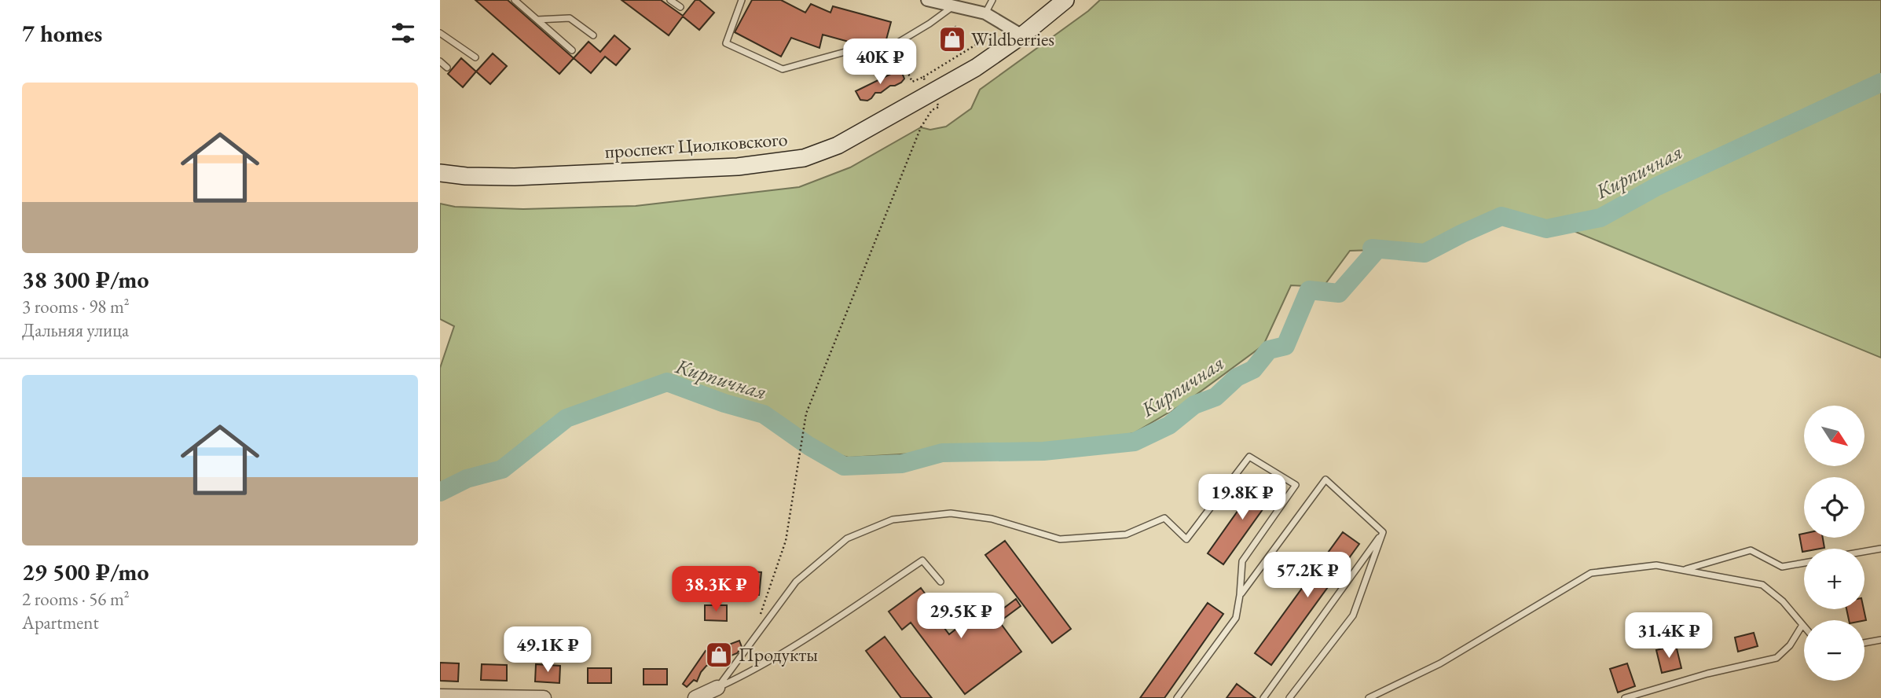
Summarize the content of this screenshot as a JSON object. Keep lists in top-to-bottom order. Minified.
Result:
{"streets":{"main road":["проспект Циолковского"]},"water":["Кирпичная"],"places":{"shop":["Wildberries","Продукты"]},"north":"bottom right","page":{"heading":"7 homes","price":["40K ₽","19.8K ₽","57.2K ₽","38.3K ₽","29.5K ₽","31.4K ₽","49.1K ₽"],"list":[{"name":"38 300 ₽/mo","note":"3 rooms · 98 m² · Дальняя улица"},{"name":"29 500 ₽/mo","note":"2 rooms · 56 m² · Apartment"}],"map_buttons":["+","−"]}}
